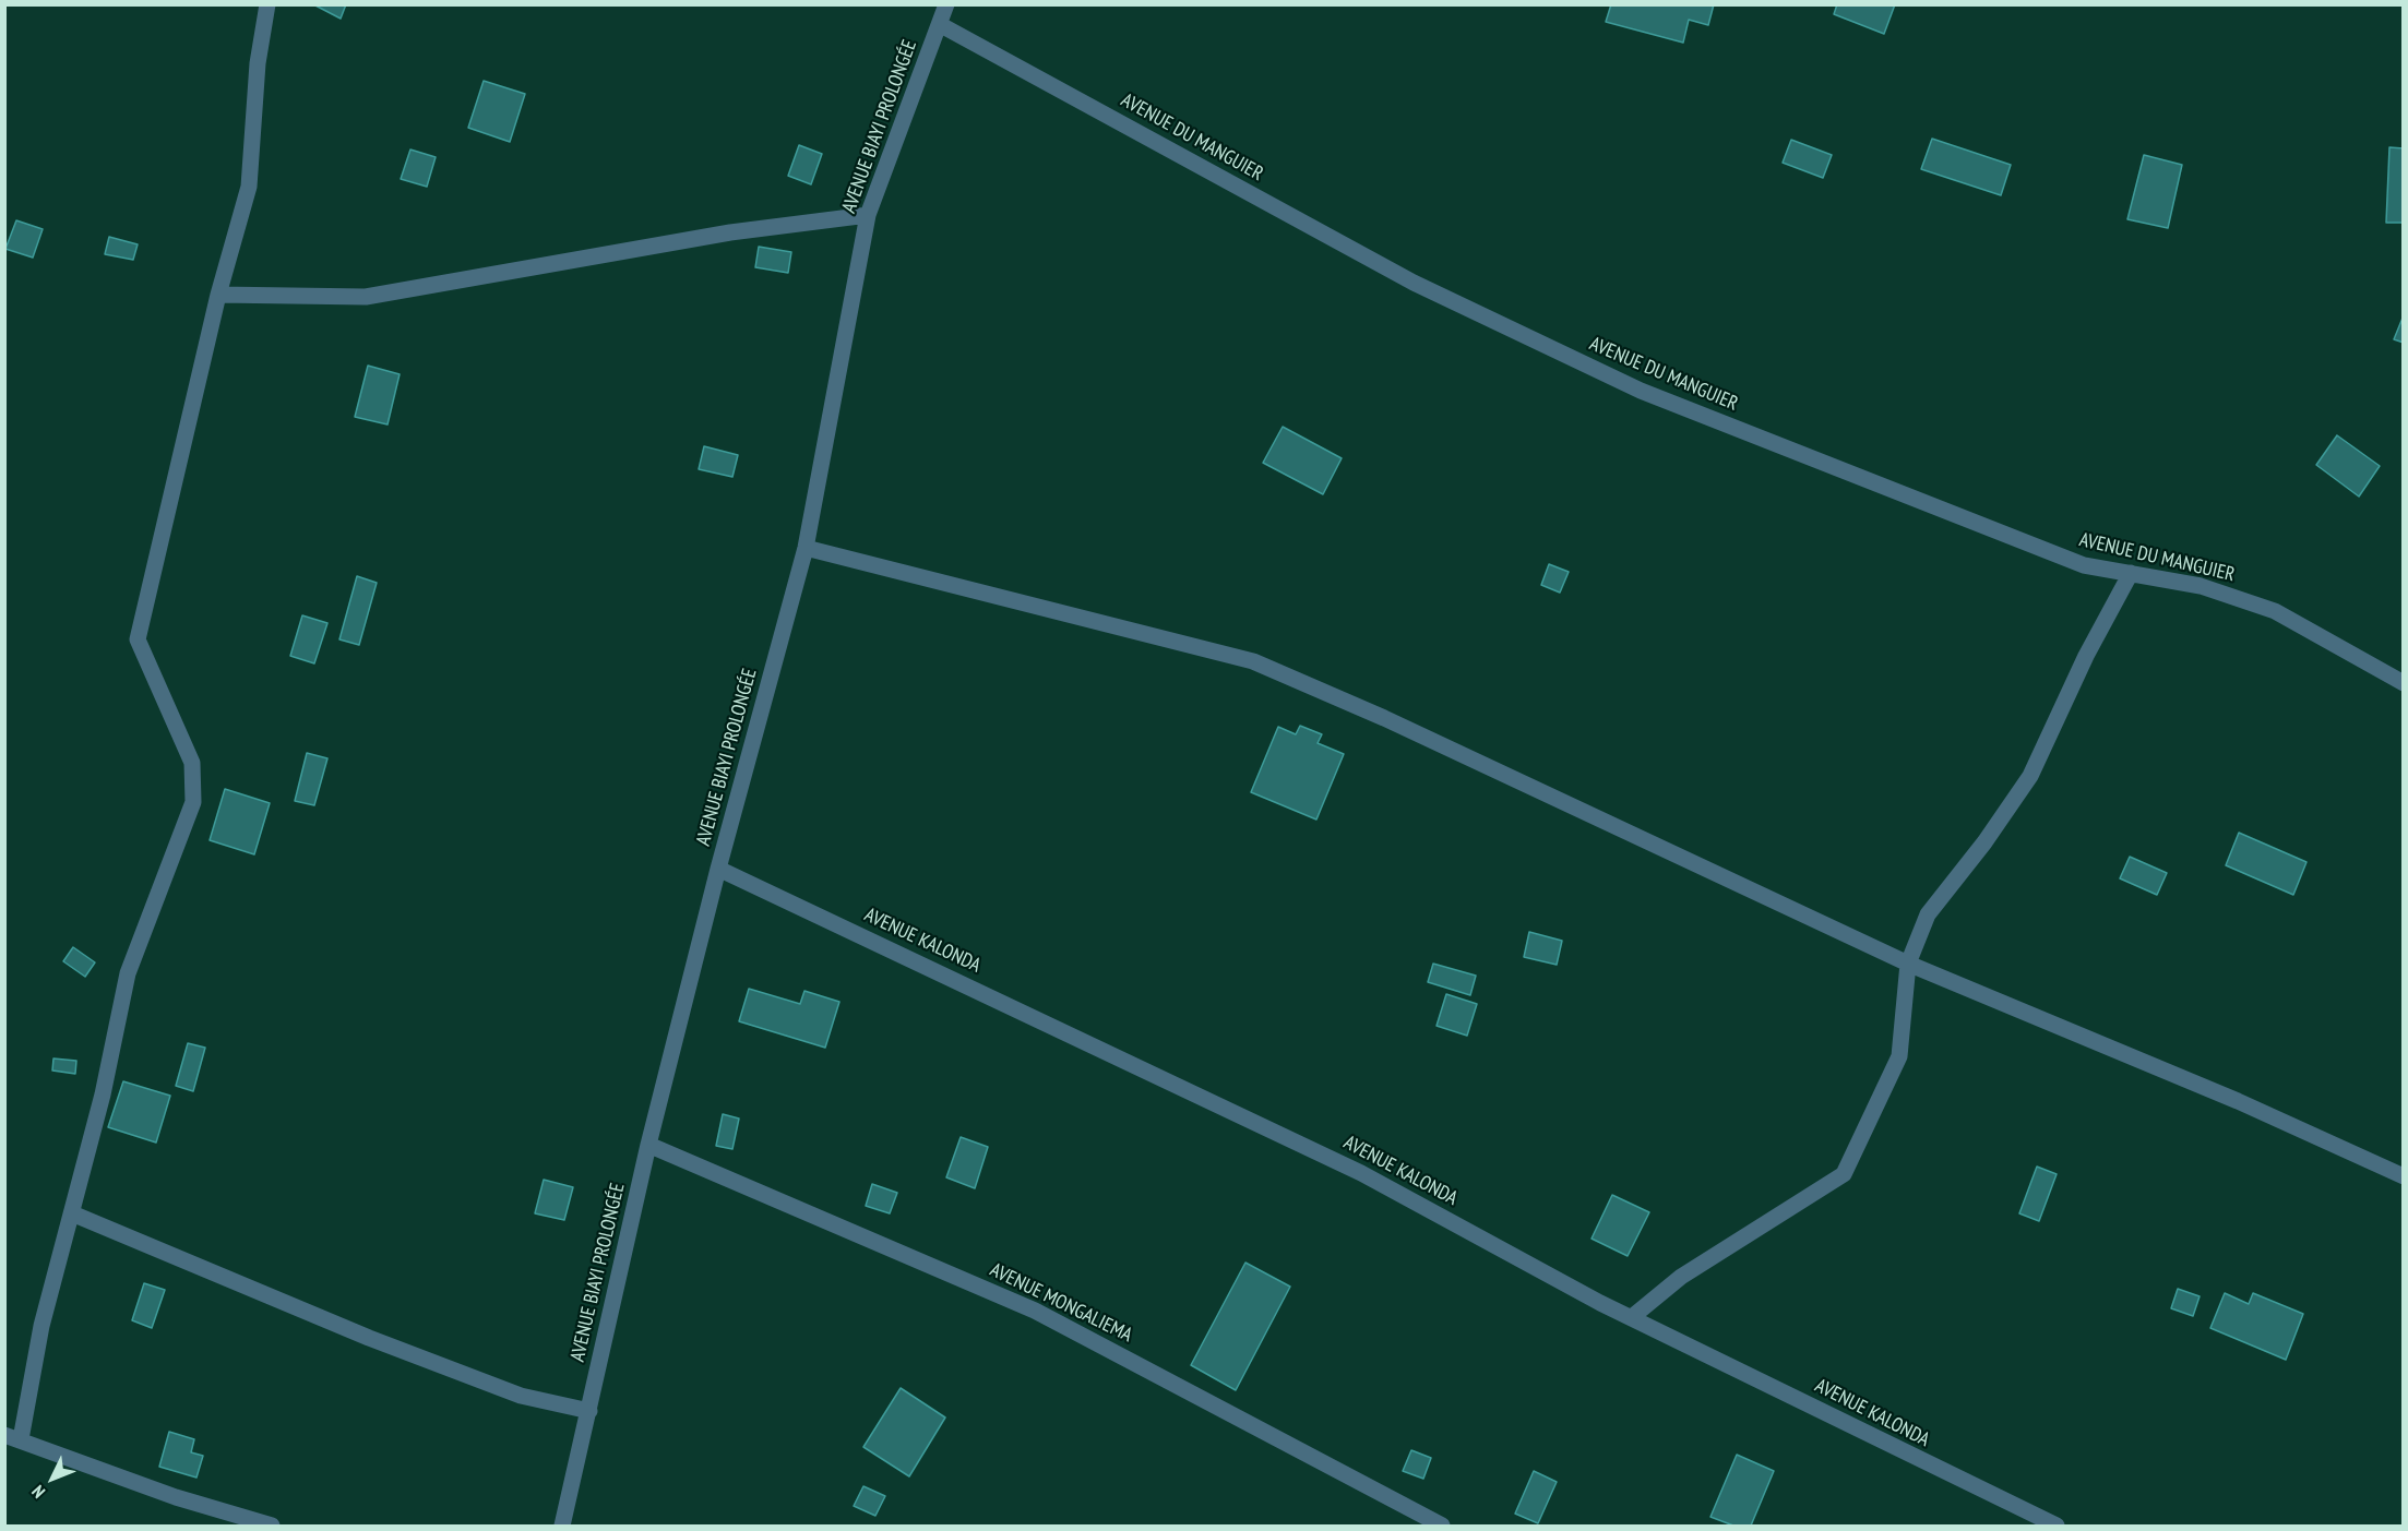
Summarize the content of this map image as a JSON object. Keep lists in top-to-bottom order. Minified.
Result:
{"streets":{"street":["AVENUE BIAYI PROLONGÉE","AVENUE DU MANGUIER","AVENUE KALONDA","AVENUE MONGALIEMA"]},"crossings":[["AVENUE BIAYI PROLONGÉE","AVENUE DU MANGUIER"],["AVENUE BIAYI PROLONGÉE","AVENUE KALONDA"],["AVENUE BIAYI PROLONGÉE","AVENUE MONGALIEMA"]],"north":"bottom left"}
